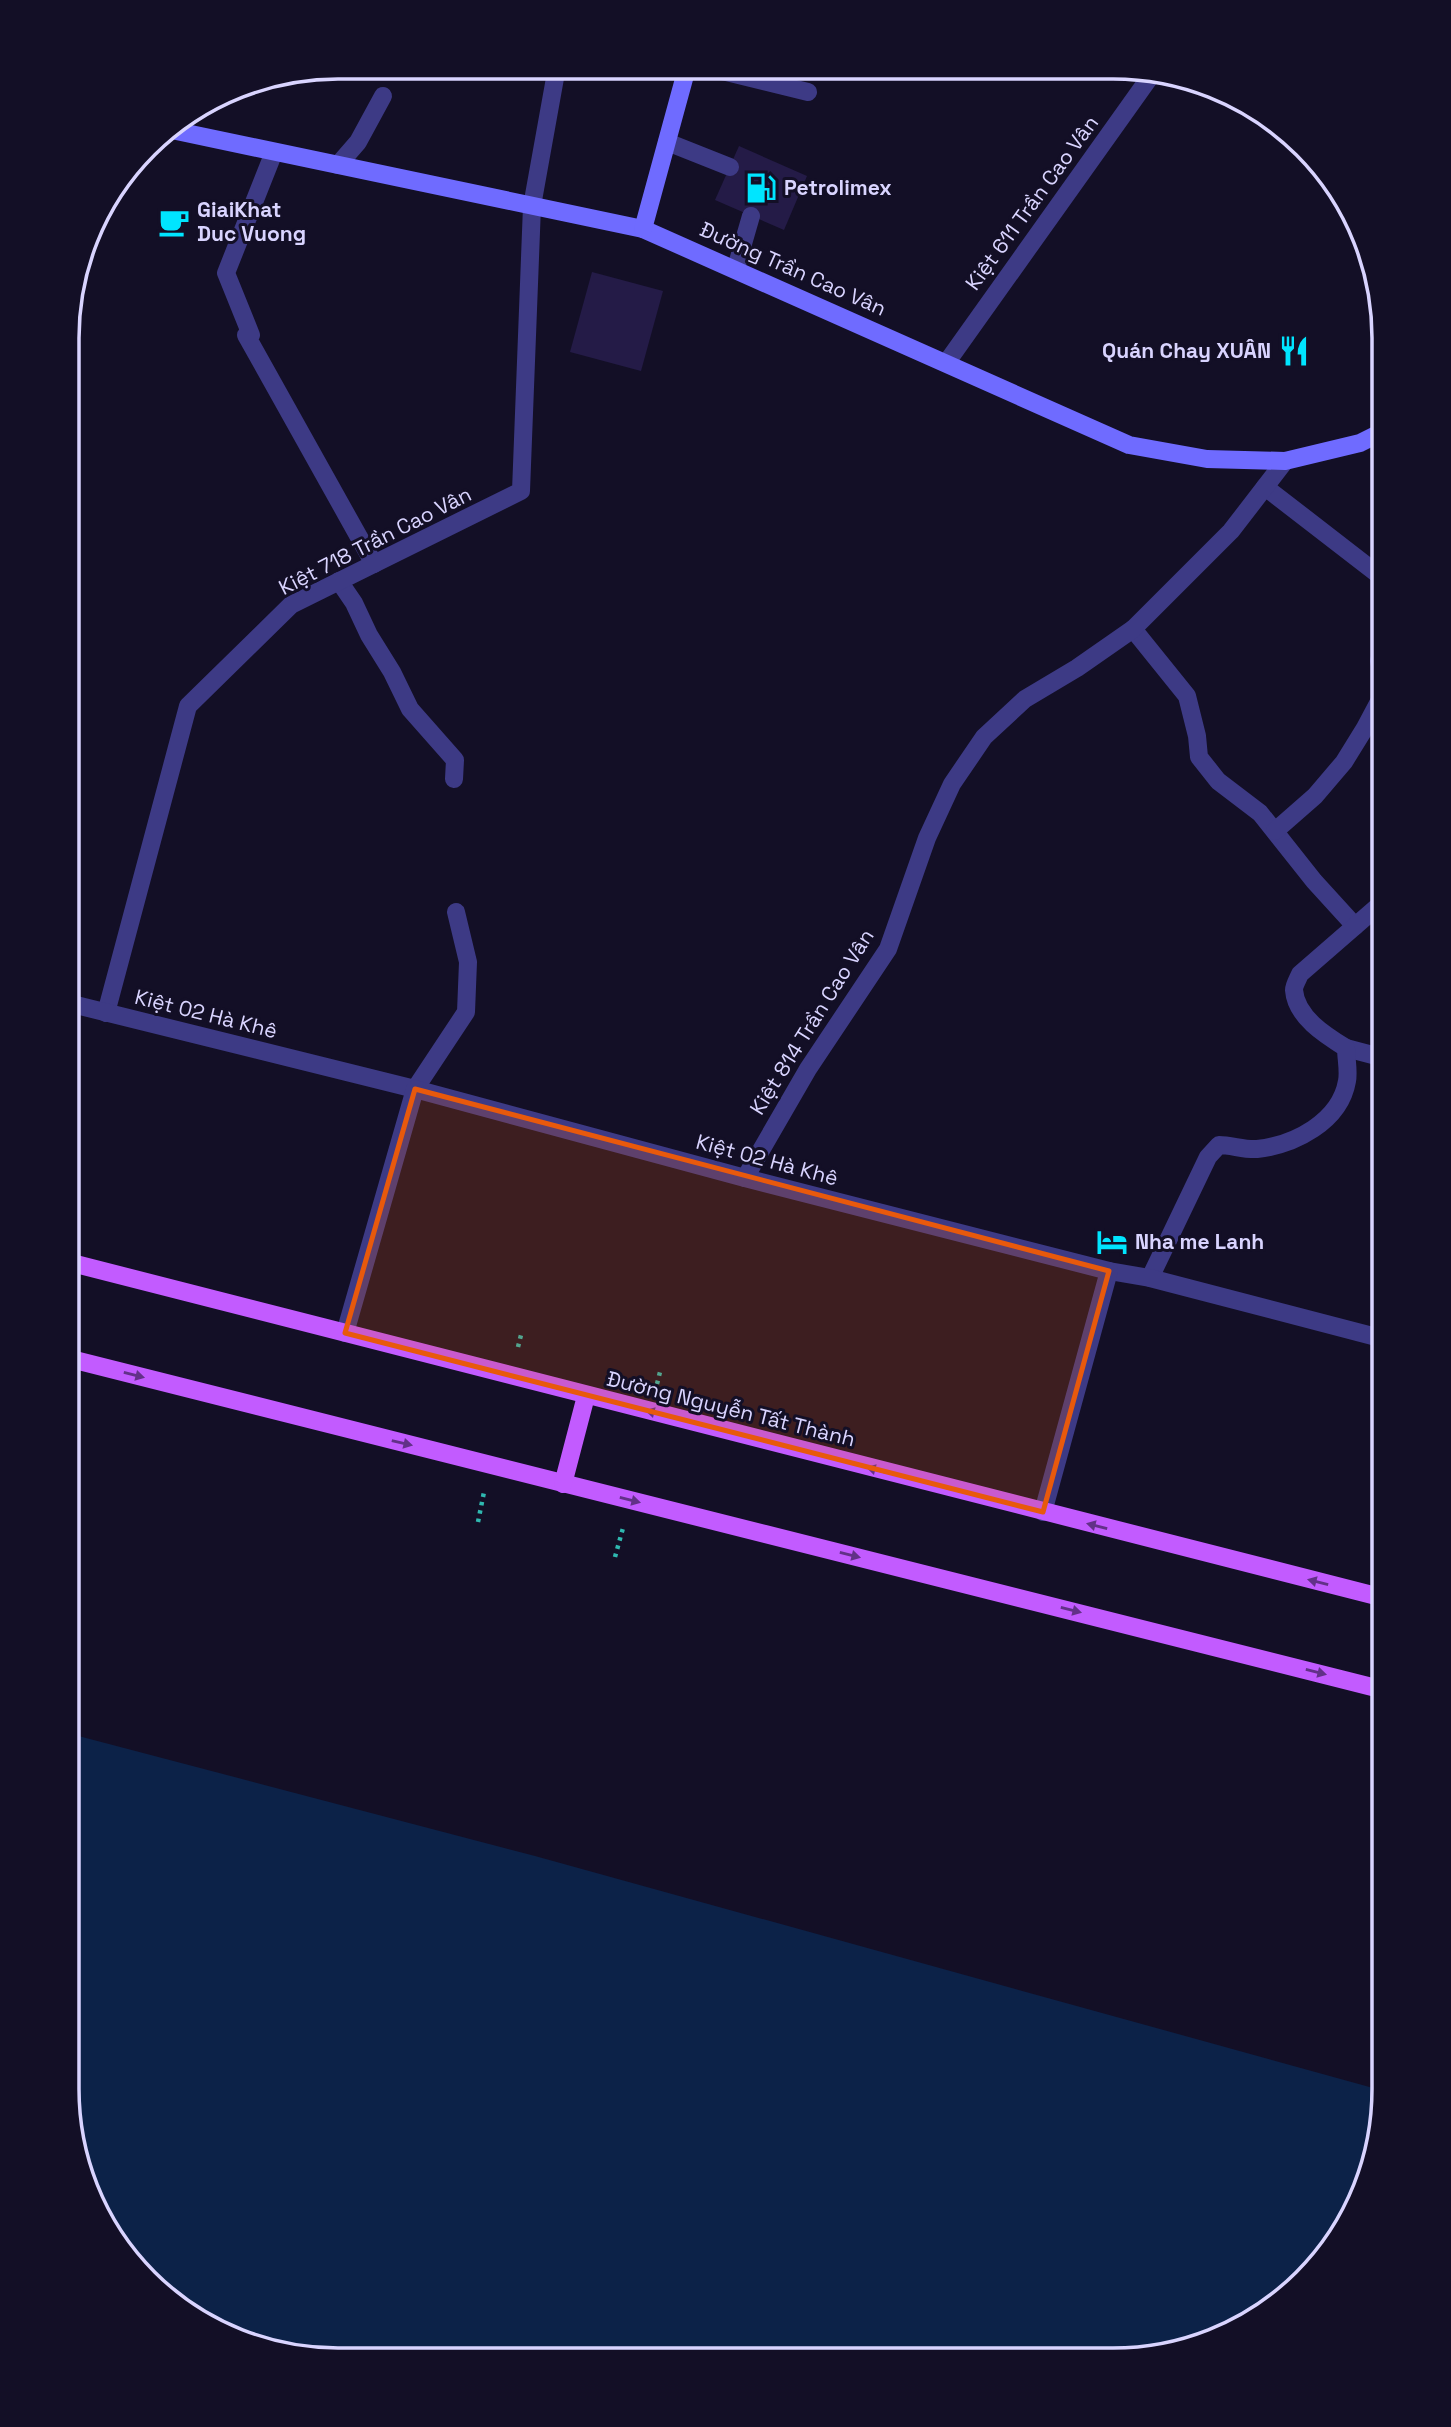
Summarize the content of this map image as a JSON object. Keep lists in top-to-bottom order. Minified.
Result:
{"streets":{"main road":["Đường Trần Cao Vân","Đường Nguyễn Tất Thành"],"street":["Kiệt 611 Trần Cao Vân","Kiệt 718 Trần Cao Vân","Kiệt 02 Hà Khê","Kiệt 814 Trần Cao Vân"]},"crossings":[["Kiệt 611 Trần Cao Vân","Đường Trần Cao Vân"],["Đường Trần Cao Vân","Kiệt 718 Trần Cao Vân"],["Đường Trần Cao Vân","Kiệt 814 Trần Cao Vân"],["Kiệt 718 Trần Cao Vân","Kiệt 02 Hà Khê"],["Kiệt 02 Hà Khê","Kiệt 814 Trần Cao Vân"]],"places":{"fuel station":["Petrolimex"],"cafe":["GiaiKhat Duc Vuong"],"restaurant":["Quán Chay XUÂN"],"hotel":["Nha me Lanh"]}}
